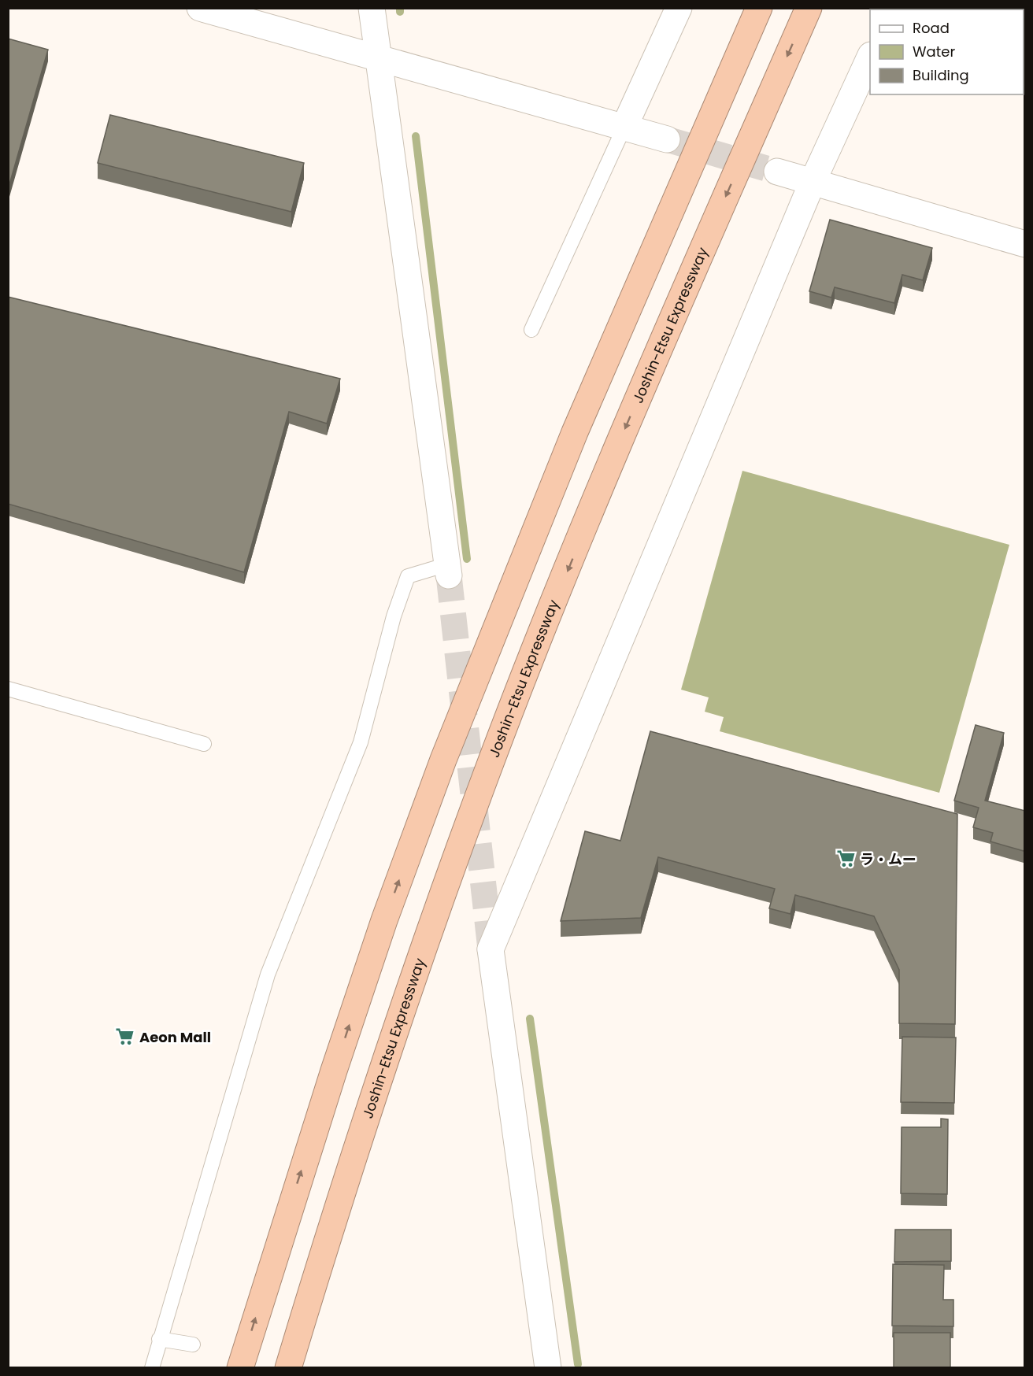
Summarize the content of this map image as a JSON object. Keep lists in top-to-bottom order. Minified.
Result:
{"streets":{"highway":["Joshin-Etsu Expressway"]},"places":{"supermarket":["ラ・ムー","Aeon Mall"]},"legend":["Road","Water","Building"]}
